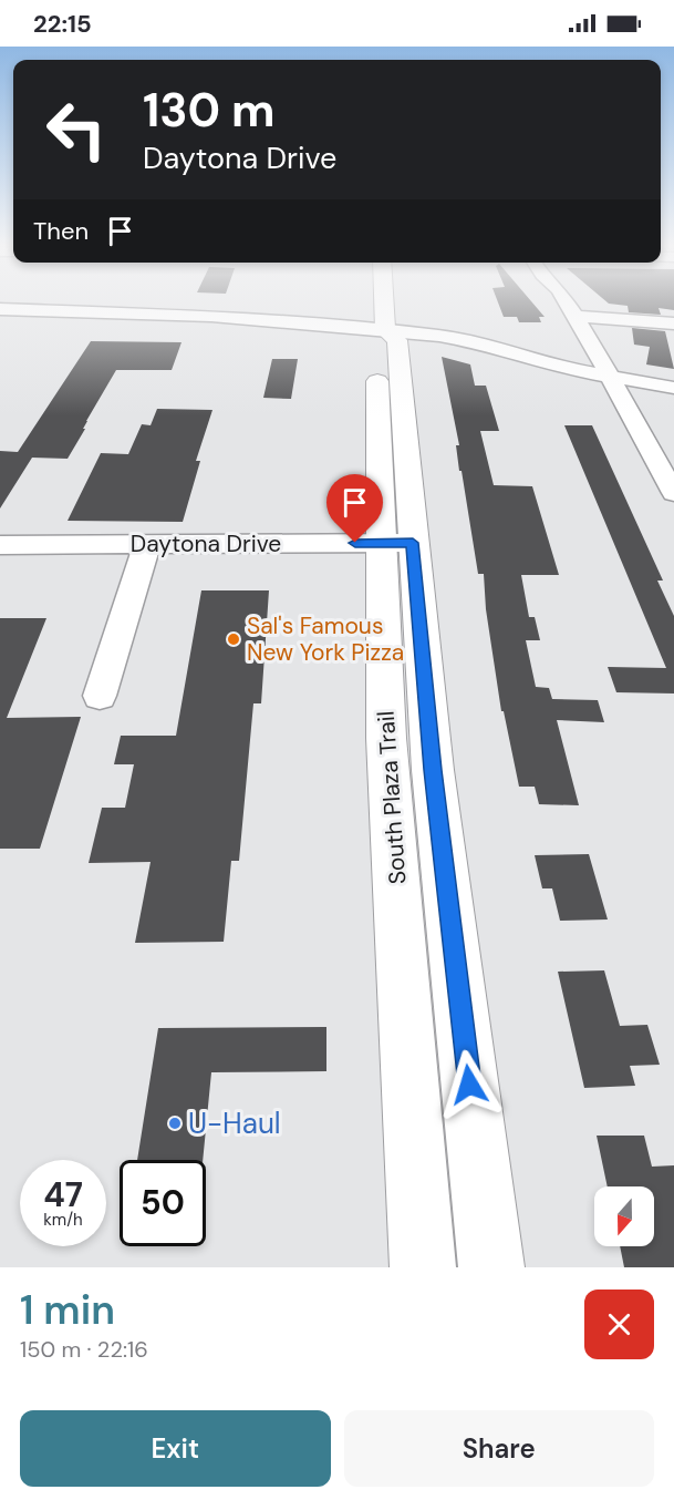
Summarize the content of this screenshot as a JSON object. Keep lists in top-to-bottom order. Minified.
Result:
{"streets":{"main road":["South Plaza Trail"],"street":["Daytona Drive"]},"crossings":[["Daytona Drive","South Plaza Trail"]],"places":["Sal's Famous New York Pizza","U-Haul"],"north":"bottom","page":{"status":"22:15","turn":["130 m","Daytona Drive"],"then":"Then","speed":"47 km/h","limit":"50","heading":["1 min","150 m · 22:16"],"buttons":["Exit","Share"]}}
